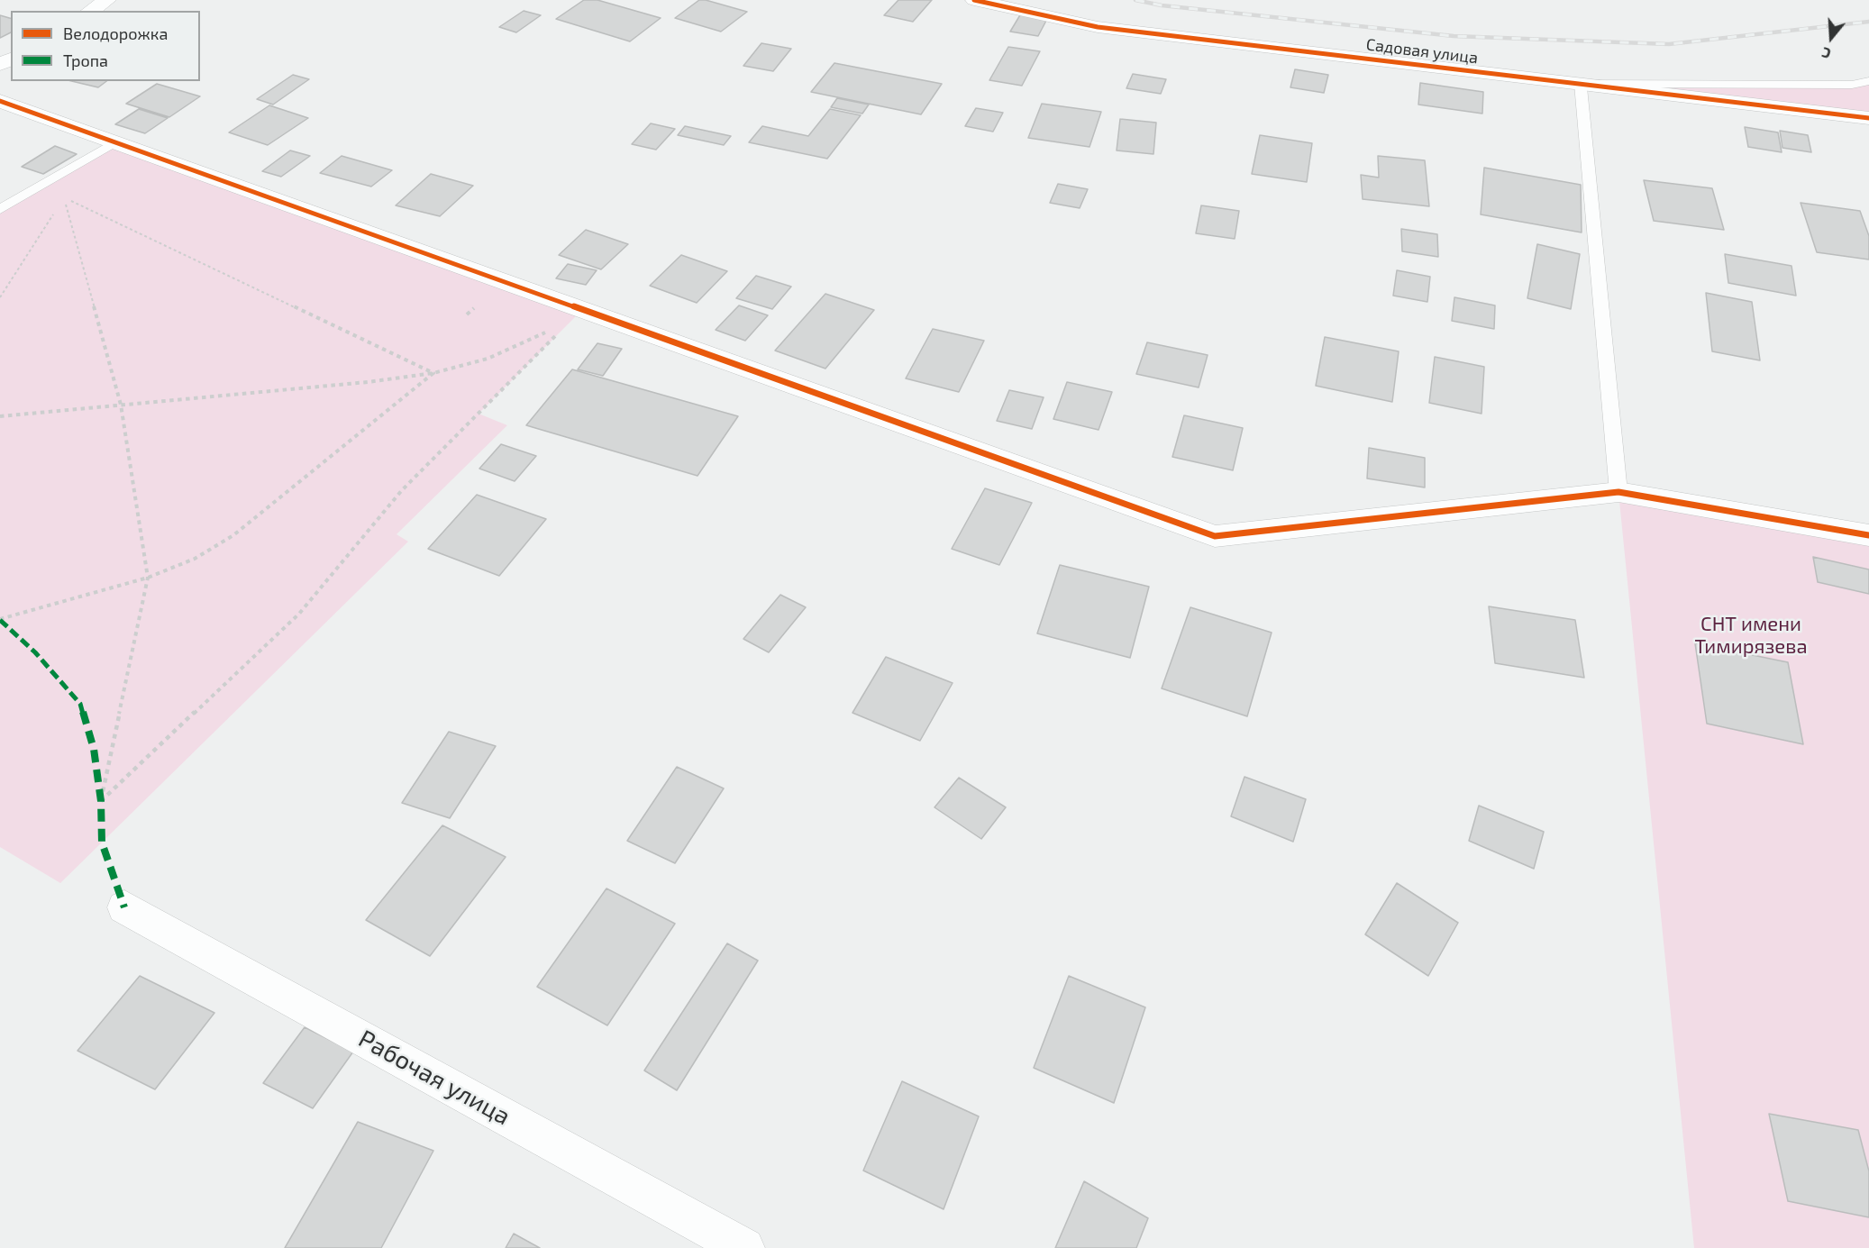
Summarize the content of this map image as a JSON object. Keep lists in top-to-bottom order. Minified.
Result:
{"streets":{"street":["Садовая улица","Рабочая улица"]},"parks":["СНТ имени Тимирязева"],"legend":["Велодорожка","Тропа"],"north":"bottom"}
